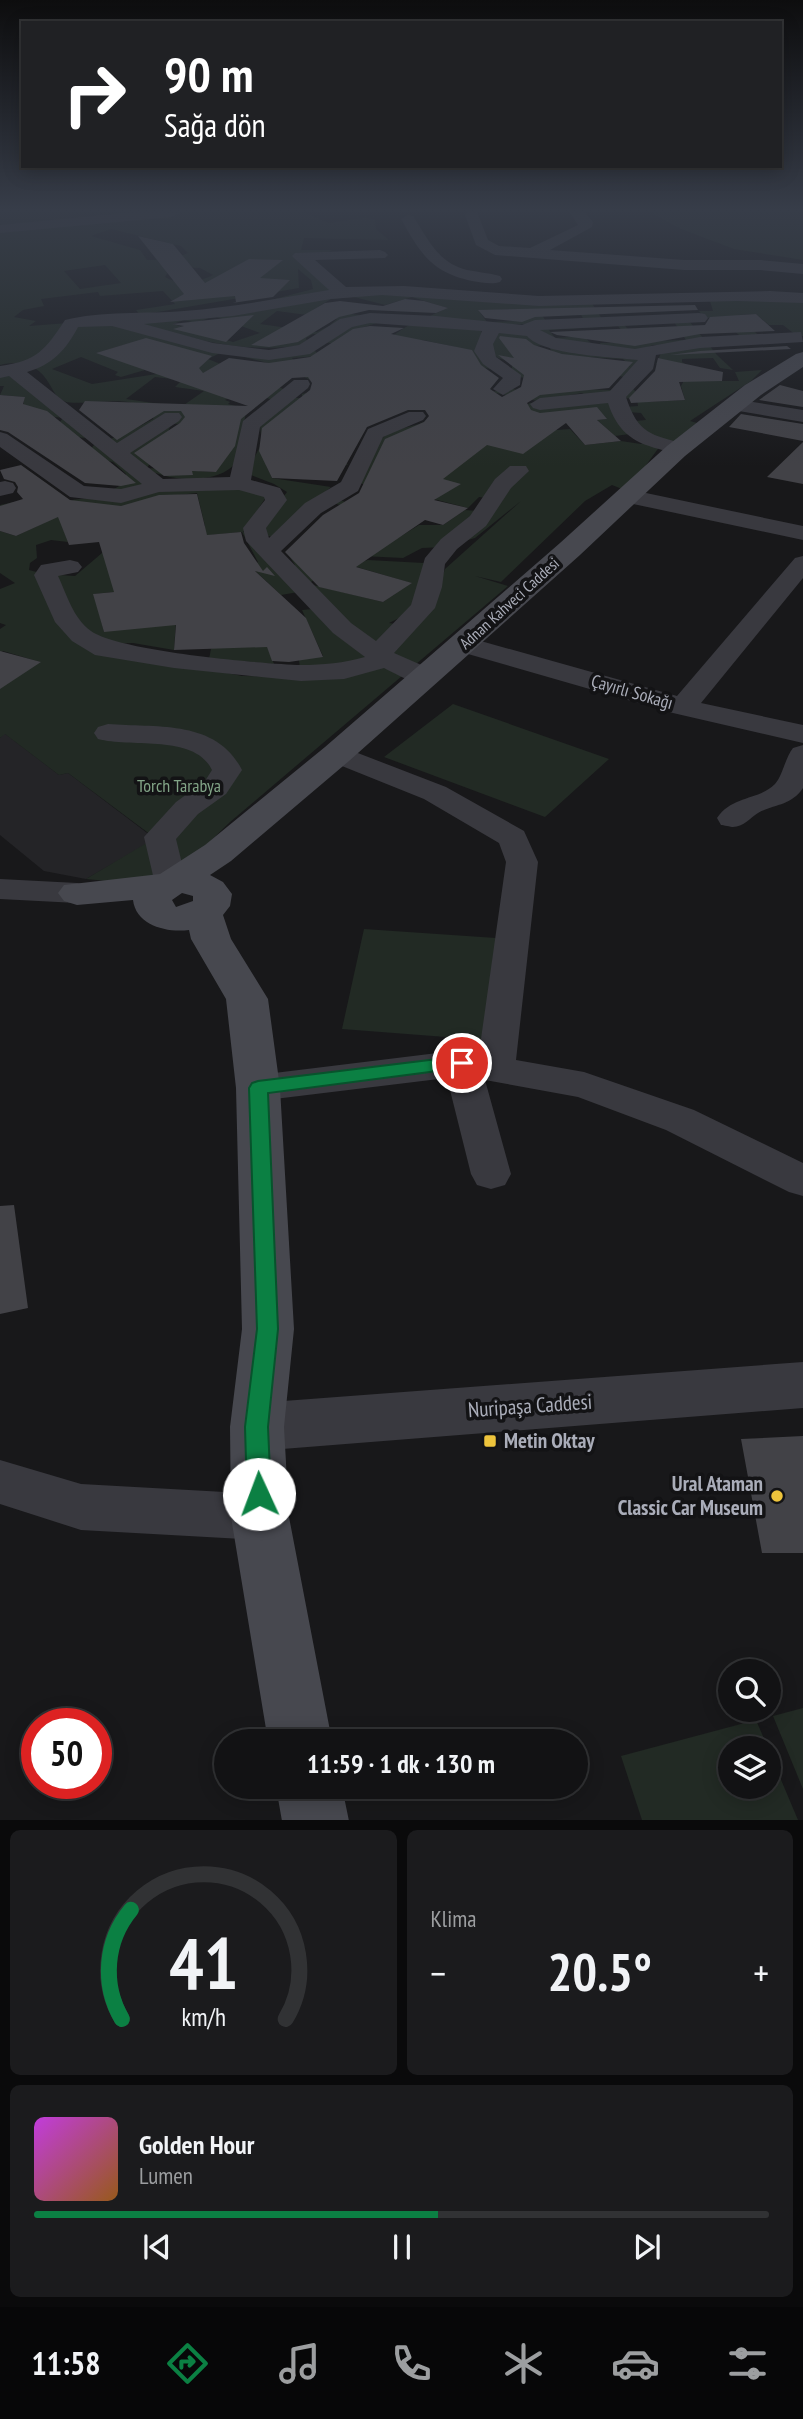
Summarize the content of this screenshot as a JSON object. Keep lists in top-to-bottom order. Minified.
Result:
{"streets":{"main road":["Adnan Kahveci Caddesi"],"street":["Çayırlı Sokağı","Nuripaşa Caddesi"]},"crossings":[["Adnan Kahveci Caddesi","Çayırlı Sokağı"]],"parks":["Torch Tarabya"],"places":{"transit":["Metin Oktay"],"other":["Ural Ataman Classic Car Museum"]},"page":{"turn":["90 m","Sağa dön"],"limit":"50","trip":"11:59 · 1 dk · 130 m","tile":"Klima","heat":["−","20.5°","+"],"song":["Golden Hour","Lumen"],"tabs":"11:58","gauge":["41","km/h"]}}
